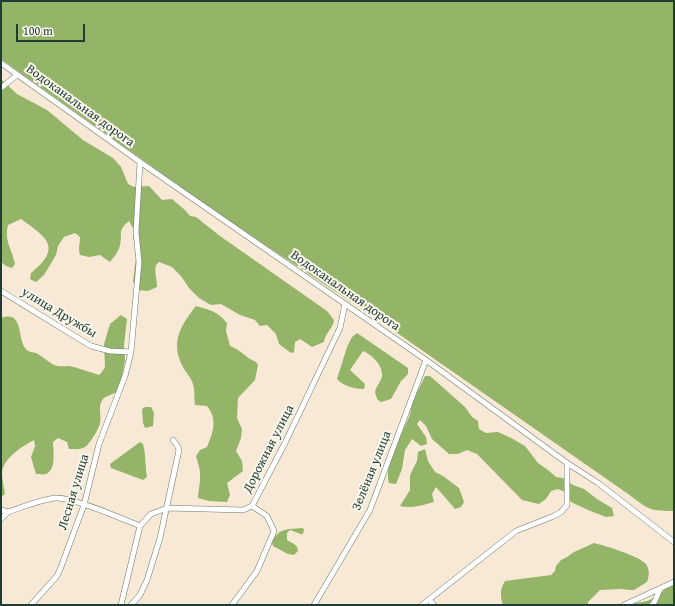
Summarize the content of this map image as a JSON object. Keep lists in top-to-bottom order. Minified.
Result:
{"streets":{"street":["Водоканальная дорога","улица Дружбы","Дорожная улица","Зелёная улица","Лесная улица"]},"crossings":[["Водоканальная дорога","Дорожная улица"],["Водоканальная дорога","Зелёная улица"],["Водоканальная дорога","Лесная улица"],["улица Дружбы","Лесная улица"]],"scale_bar":"100 m"}
